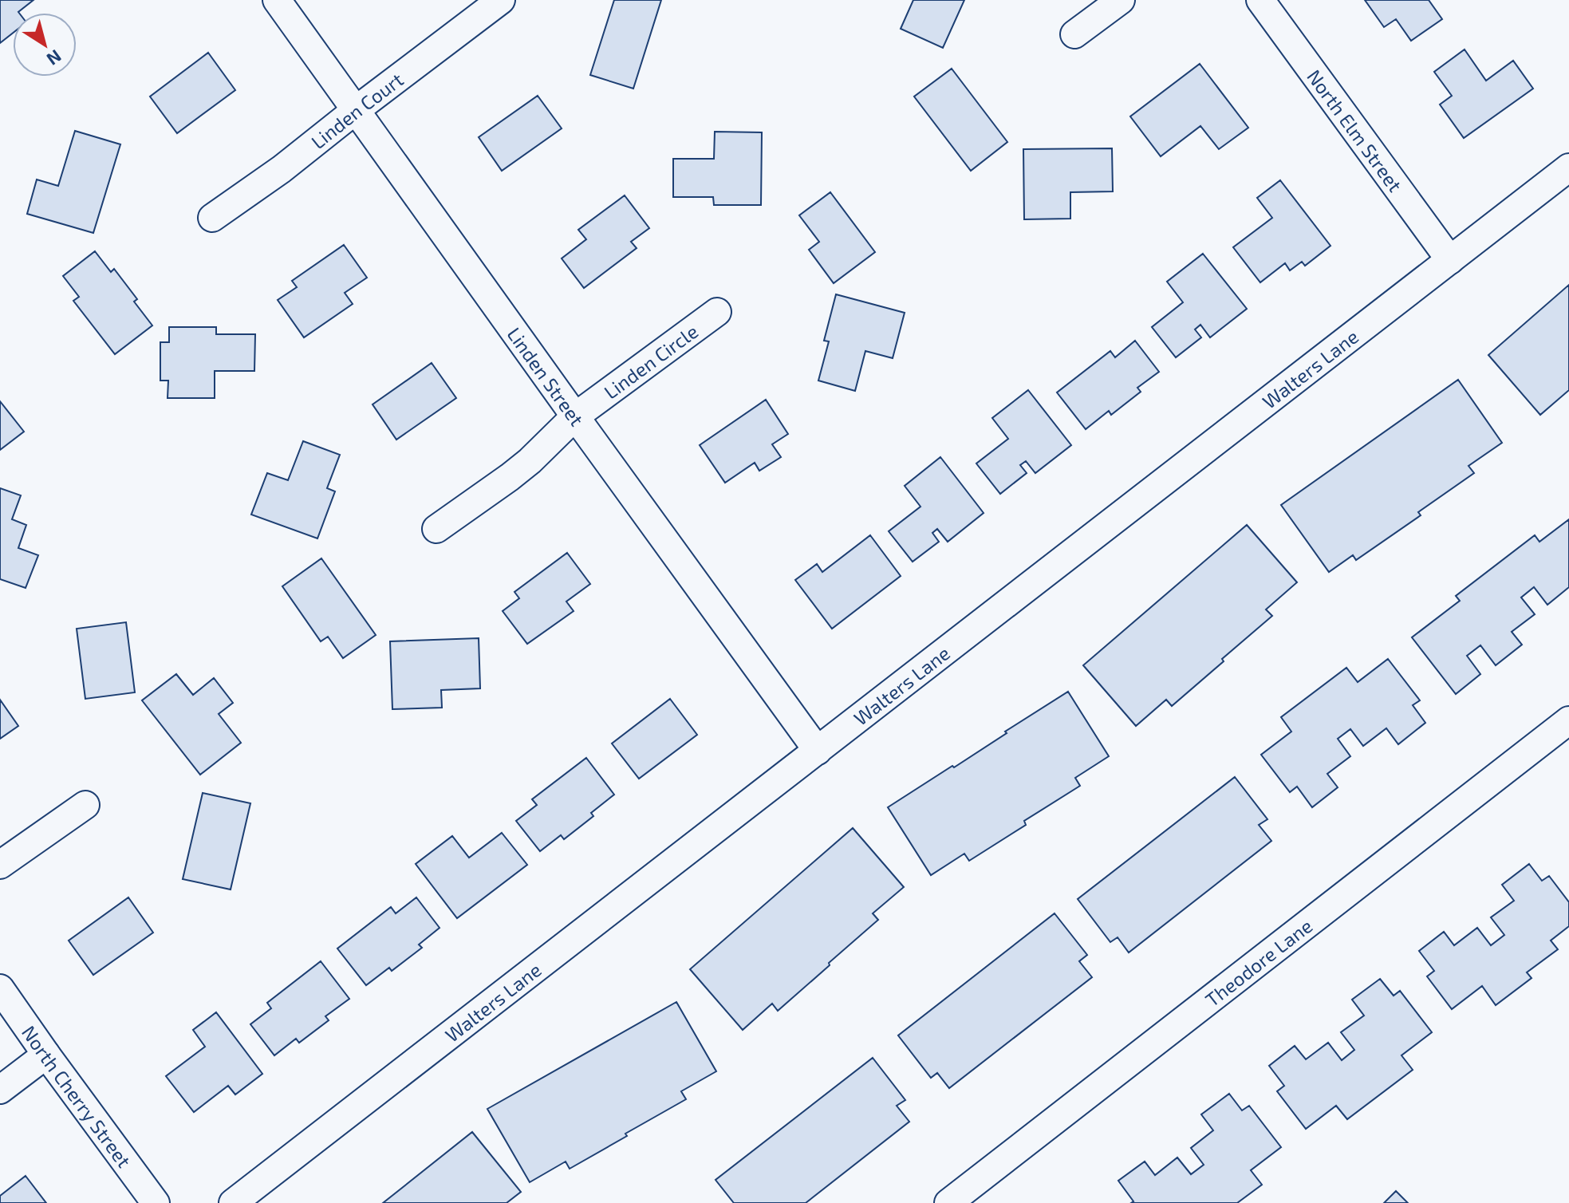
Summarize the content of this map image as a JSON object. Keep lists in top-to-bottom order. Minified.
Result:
{"streets":{"street":["Linden Court","North Elm Street","Linden Circle","Walters Lane","Linden Street","Theodore Lane","North Cherry Street"]},"crossings":[["Linden Court","Linden Street"],["North Elm Street","Walters Lane"],["Linden Circle","Linden Street"],["Walters Lane","Linden Street"]],"north":"bottom right"}
